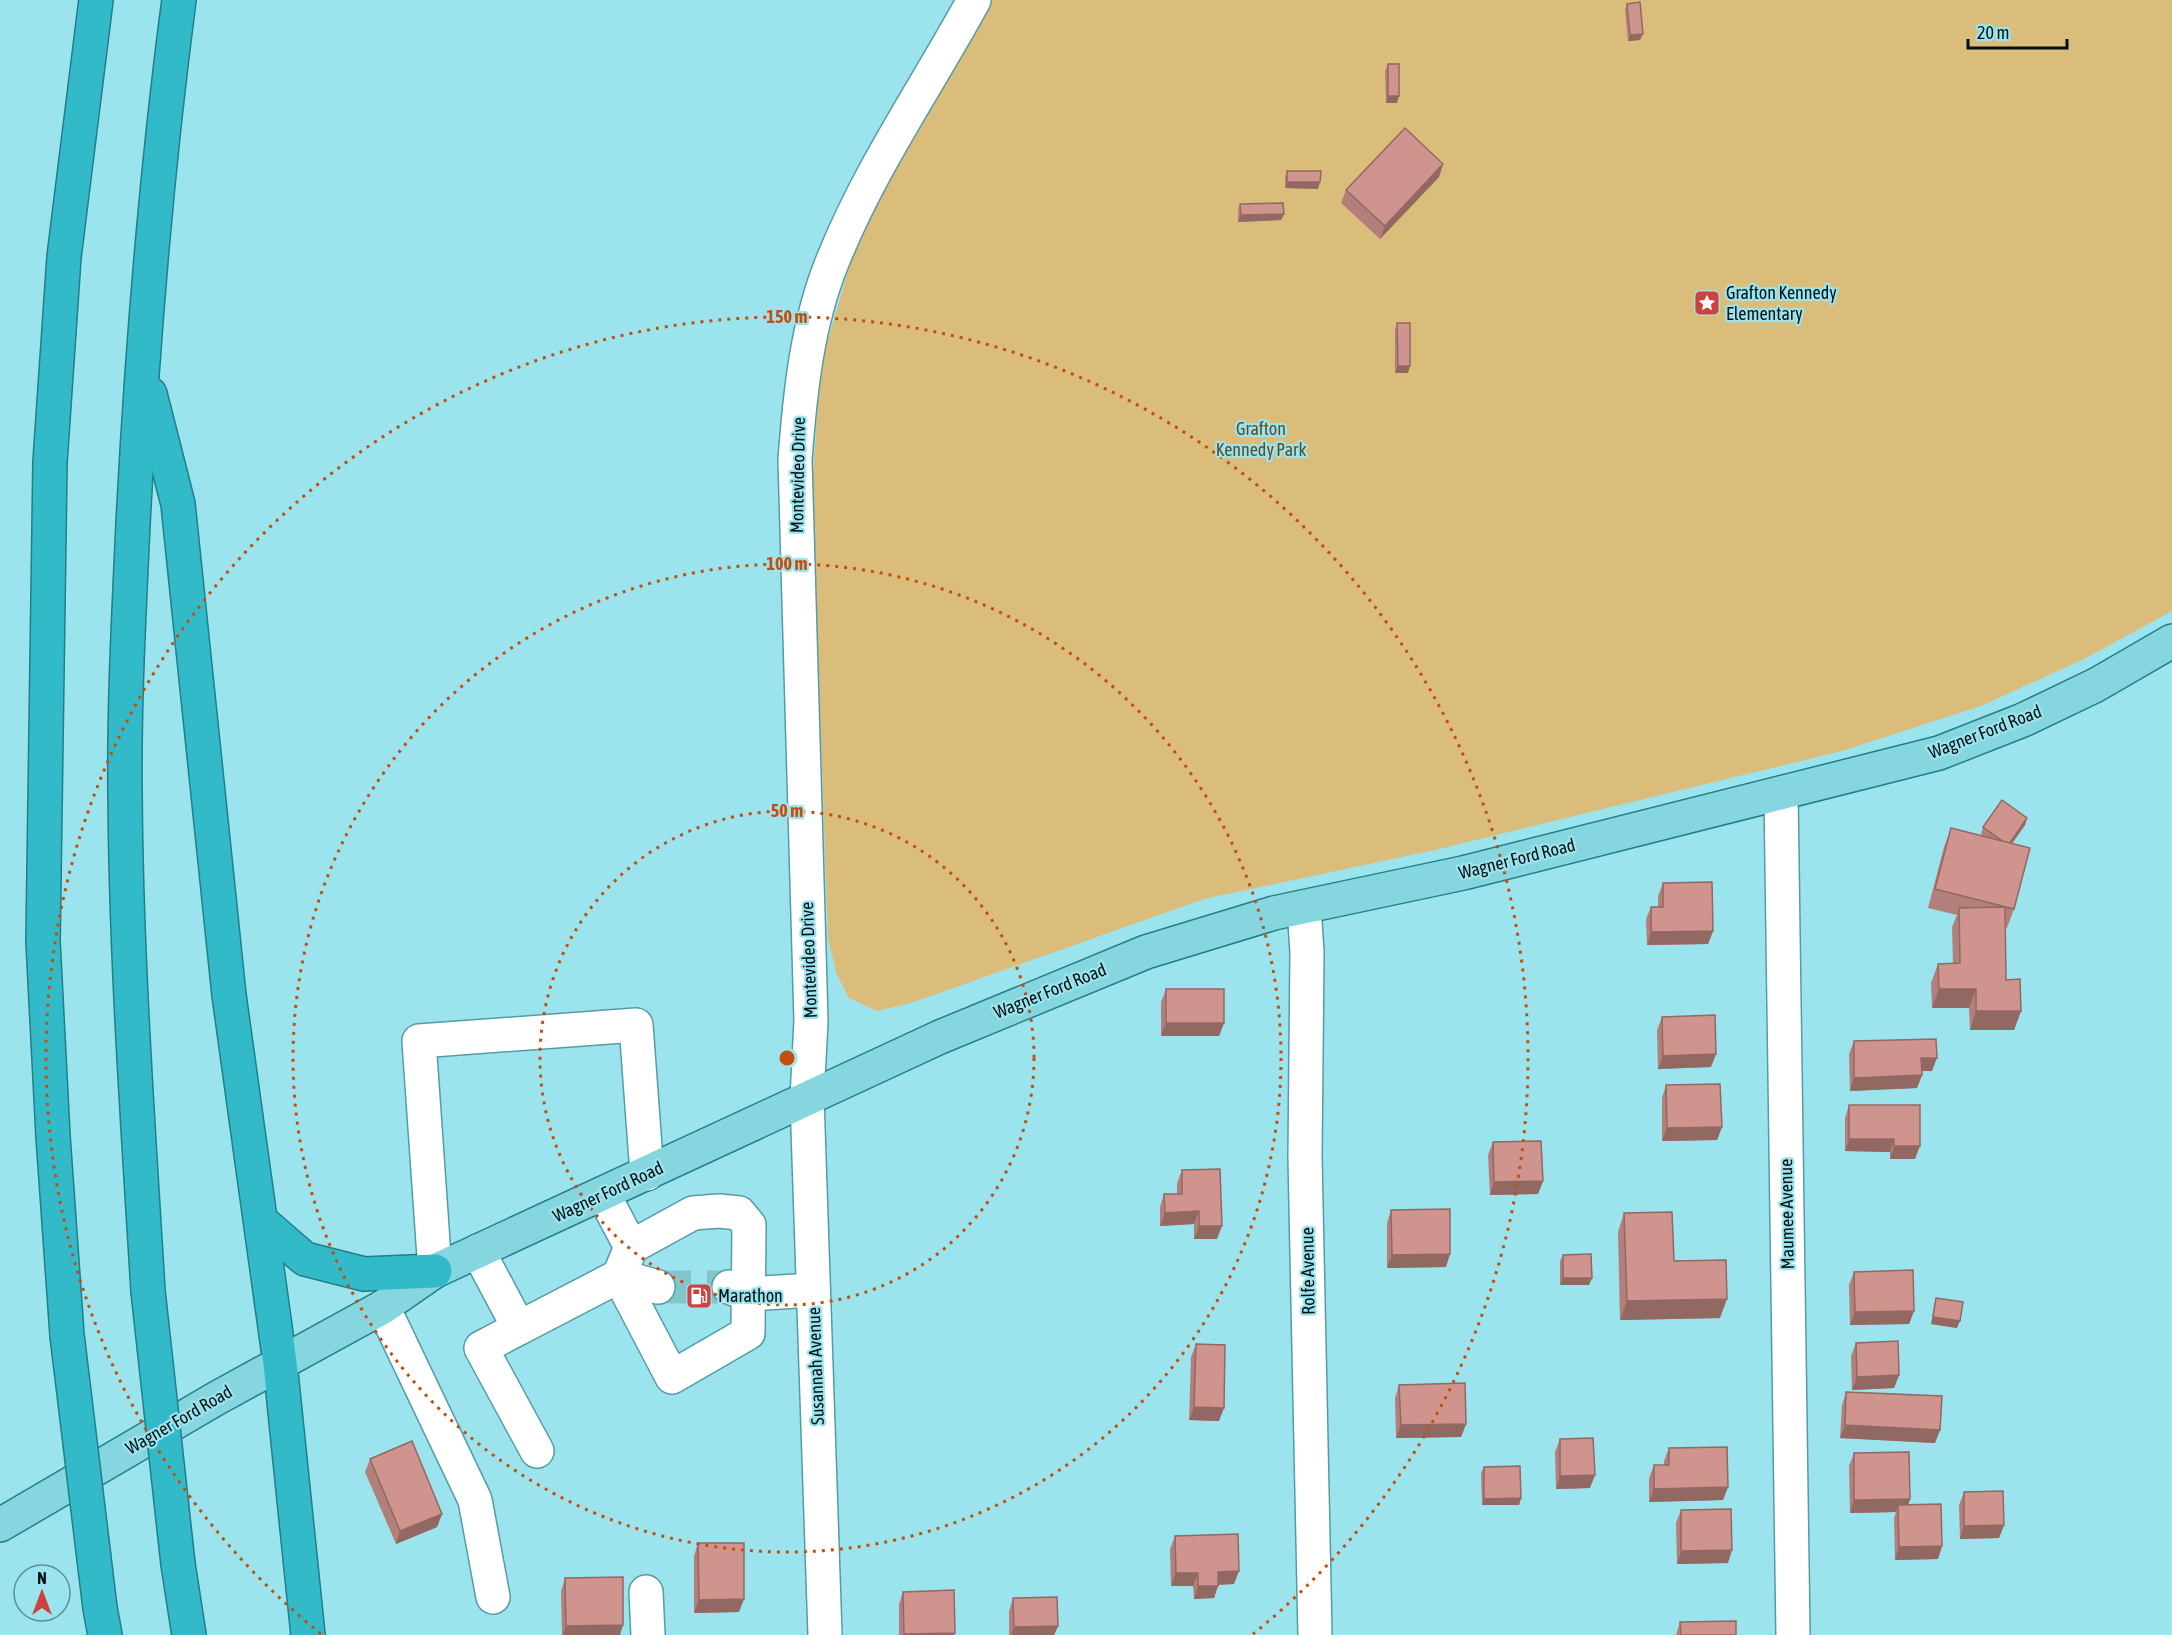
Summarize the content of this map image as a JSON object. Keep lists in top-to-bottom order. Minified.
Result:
{"streets":{"main road":["Wagner Ford Road"],"street":["Montevideo Drive","Maumee Avenue","Rolfe Avenue","Susannah Avenue"]},"crossings":[["Montevideo Drive","Wagner Ford Road"],["Montevideo Drive","Susannah Avenue"],["Wagner Ford Road","Maumee Avenue"],["Wagner Ford Road","Rolfe Avenue"],["Wagner Ford Road","Susannah Avenue"]],"parks":["Grafton Kennedy Park"],"places":{"place":["Grafton Kennedy Elementary"],"fuel station":["Marathon"]},"scale_bar":"20 m","north":"top","rings":["150 m","100 m","50 m"]}
